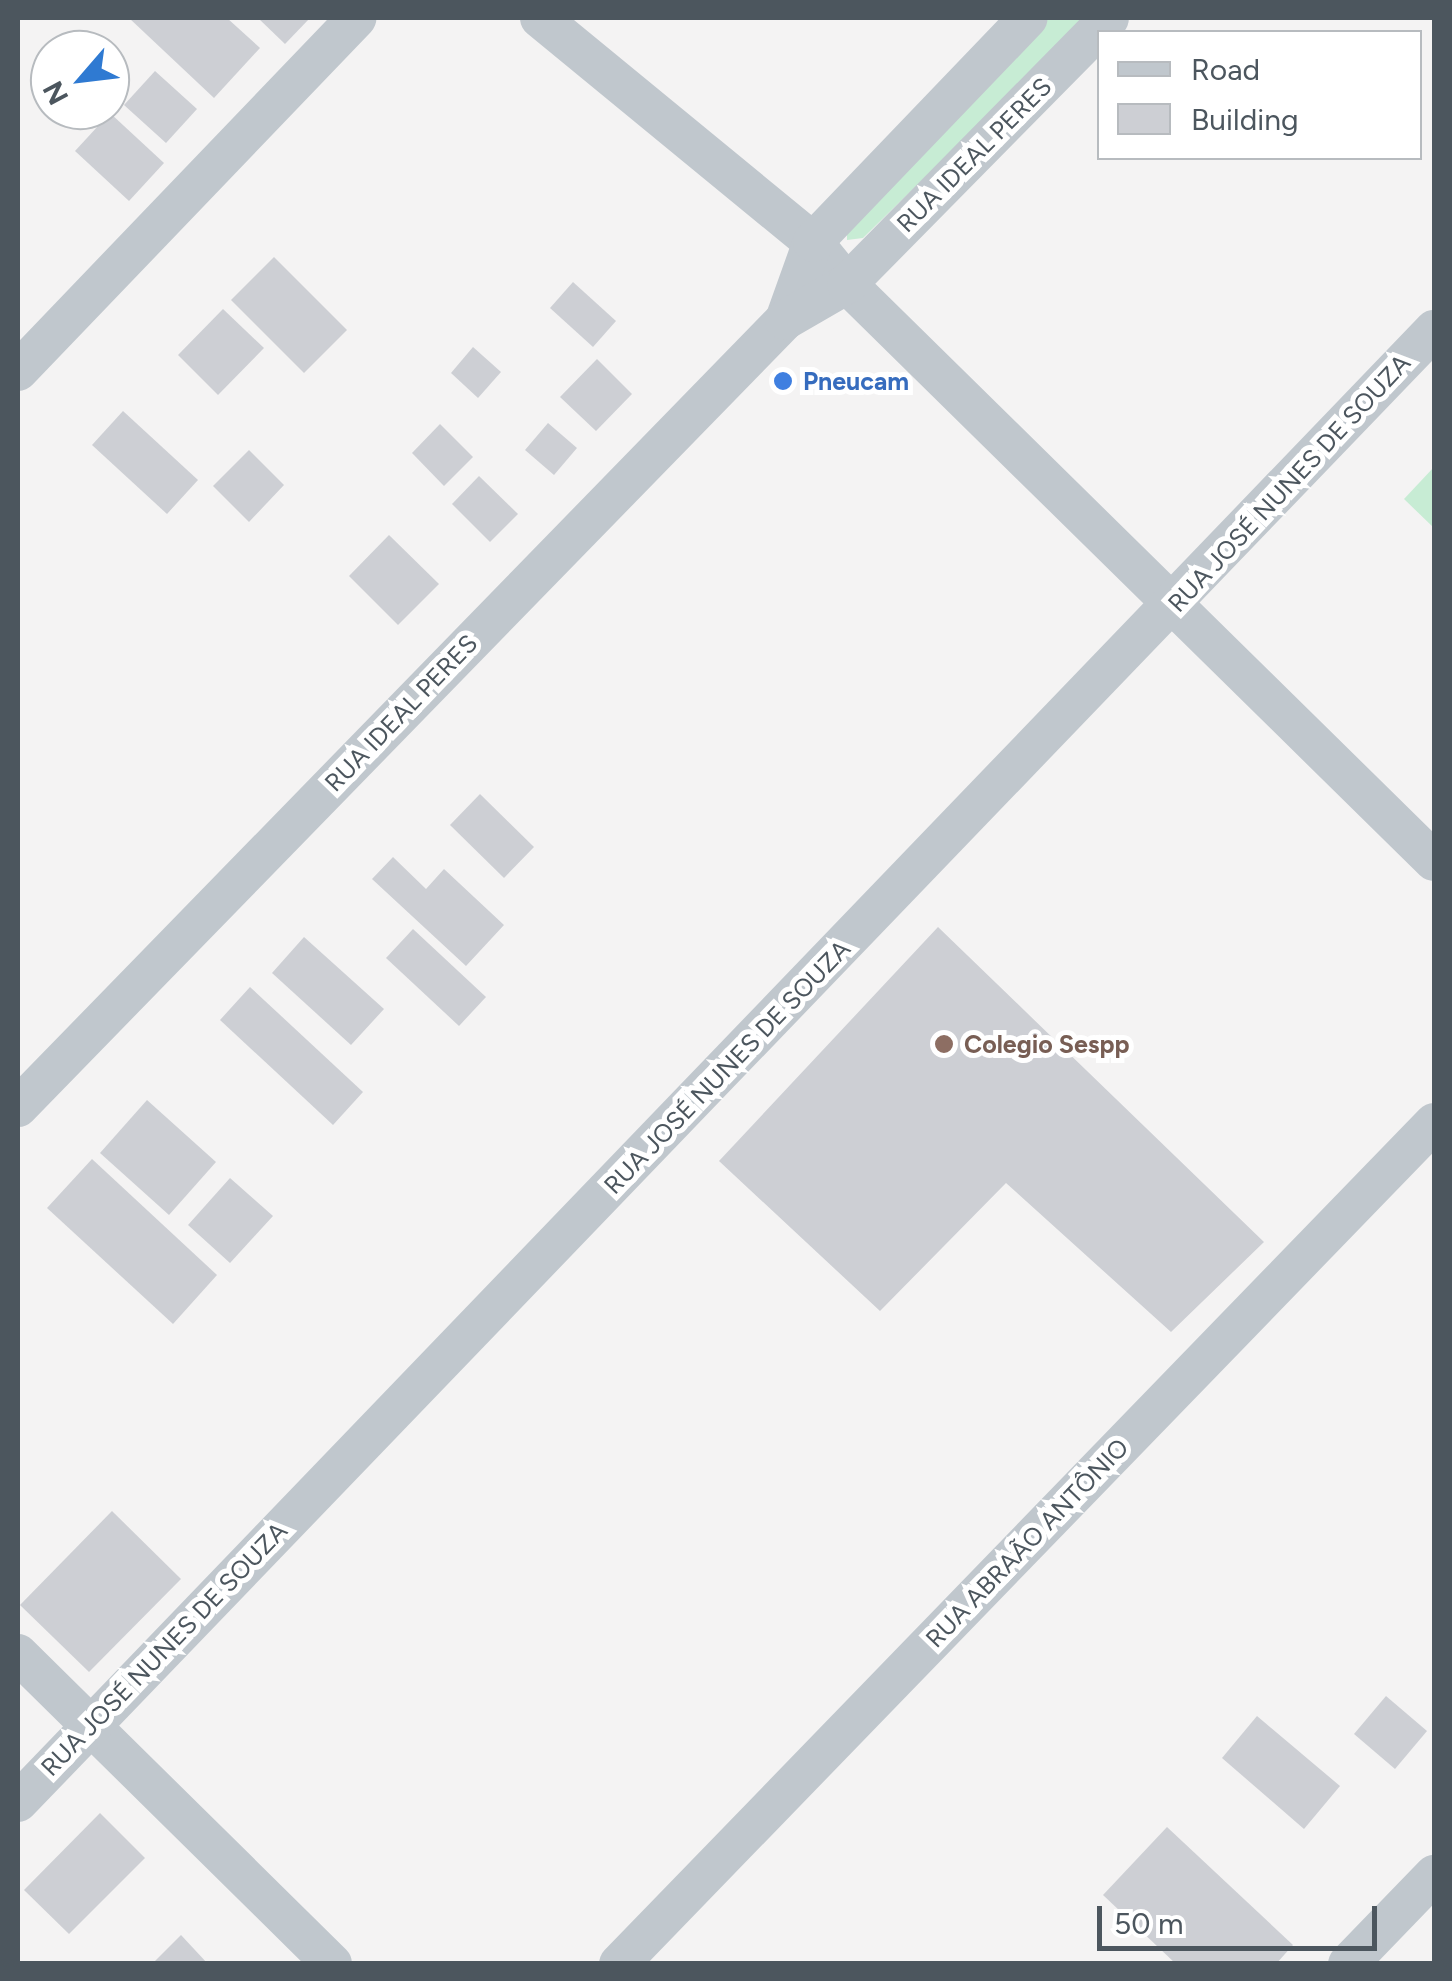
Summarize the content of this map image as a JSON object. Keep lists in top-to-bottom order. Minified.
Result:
{"streets":{"street":["RUA IDEAL PERES","RUA JOSÉ NUNES DE SOUZA","RUA ABRAÃO ANTÔNIO"]},"places":["Pneucam","Colegio Sespp"],"legend":["Road","Building"],"scale_bar":"50 m","north":"bottom left"}
